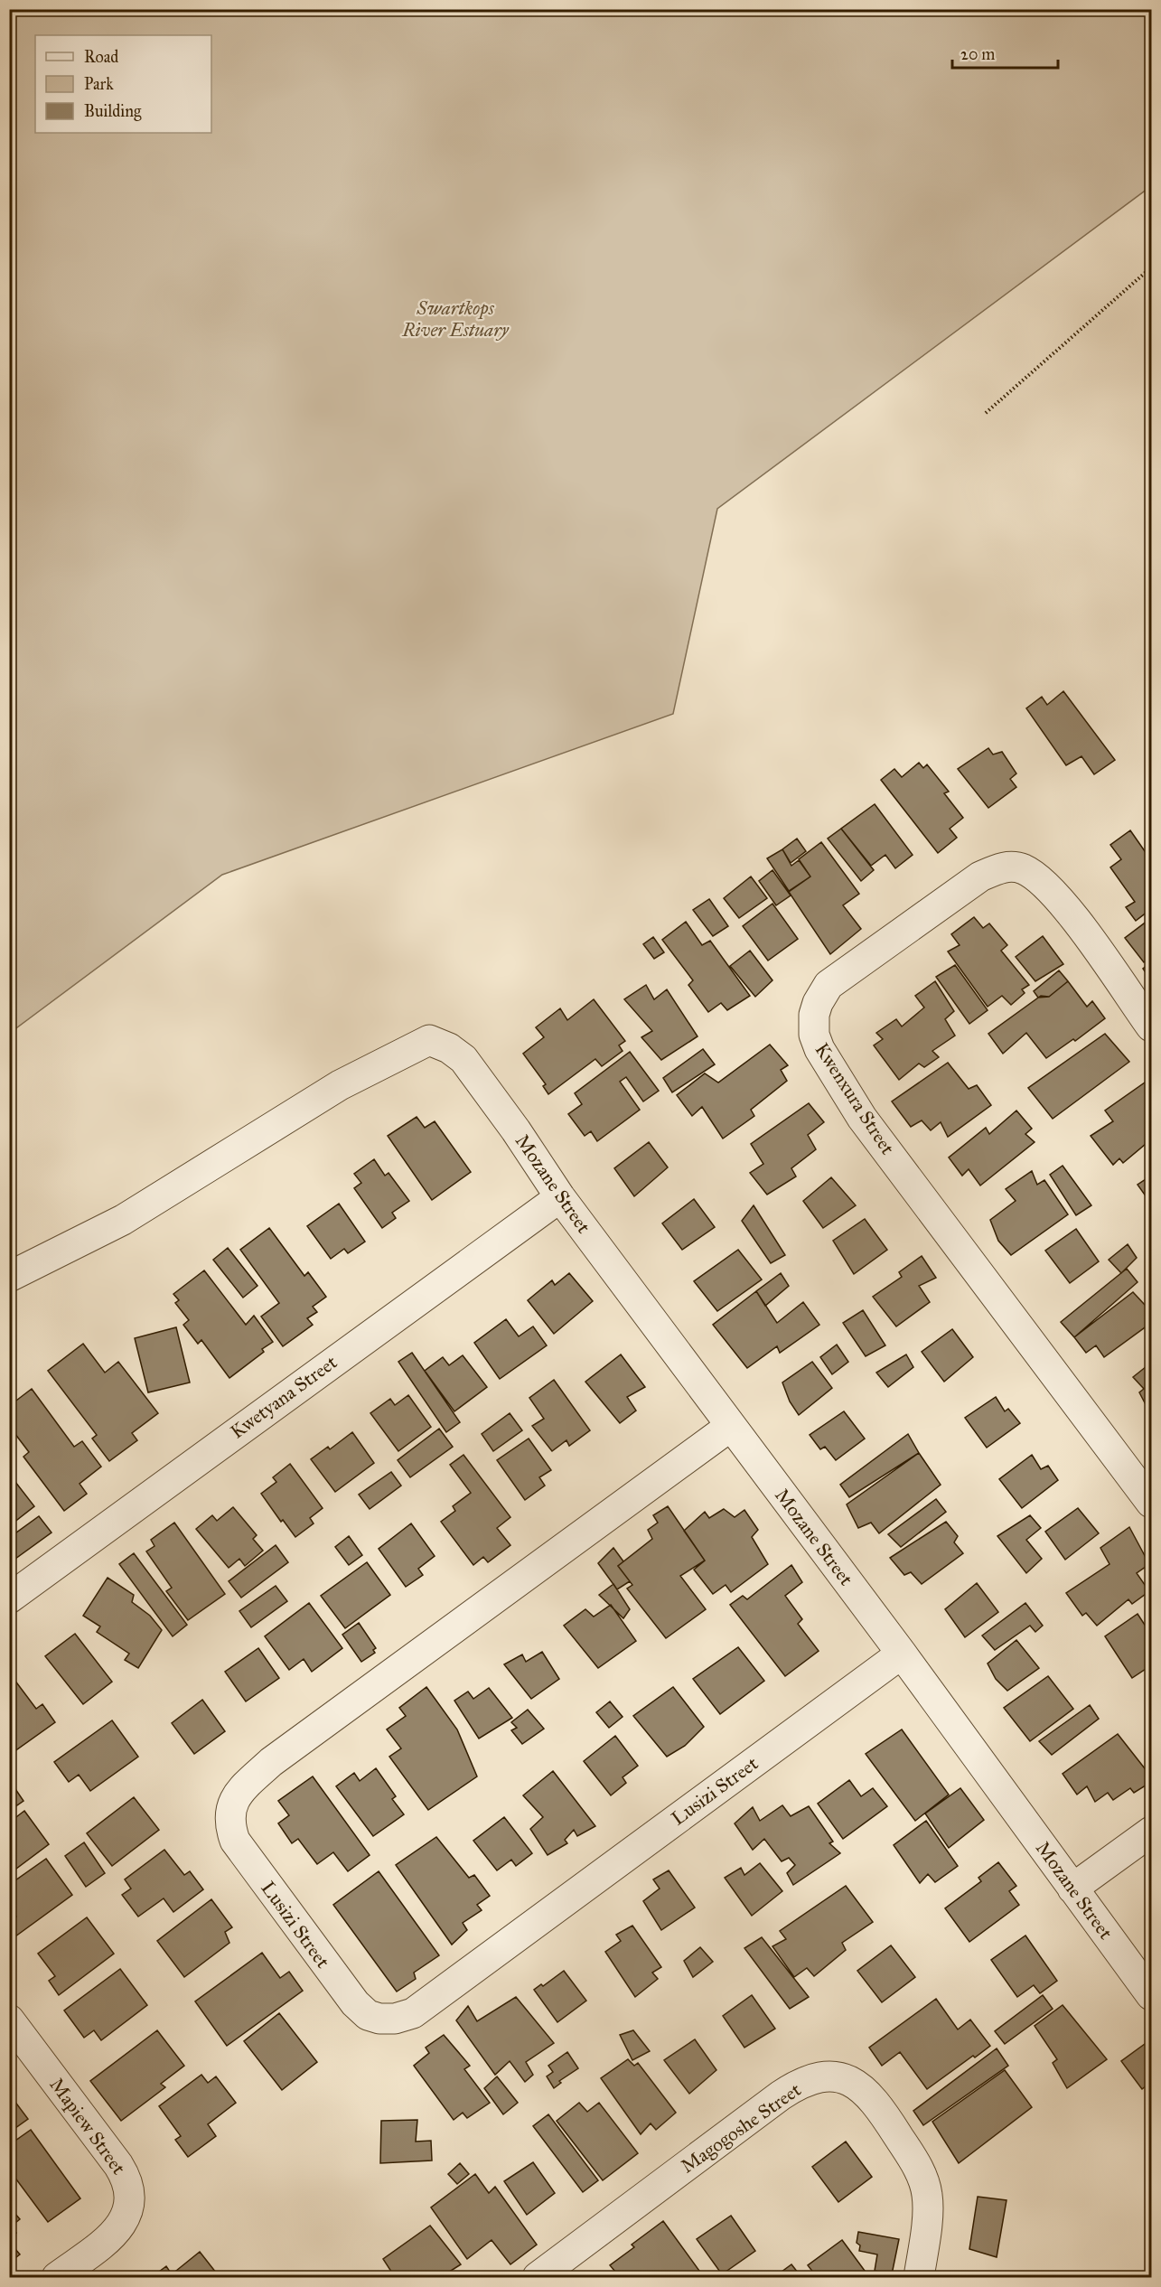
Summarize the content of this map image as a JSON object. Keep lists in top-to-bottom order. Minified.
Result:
{"streets":{"street":["Kwenxura Street","Mozane Street","Kwetyana Street","Lusizi Street","Mapiew Street","Magogoshe Street"]},"crossings":[["Mozane Street","Kwetyana Street"],["Mozane Street","Lusizi Street"]],"parks":["Swartkops River Estuary"],"legend":["Road","Park","Building"],"scale_bar":"20 m"}
